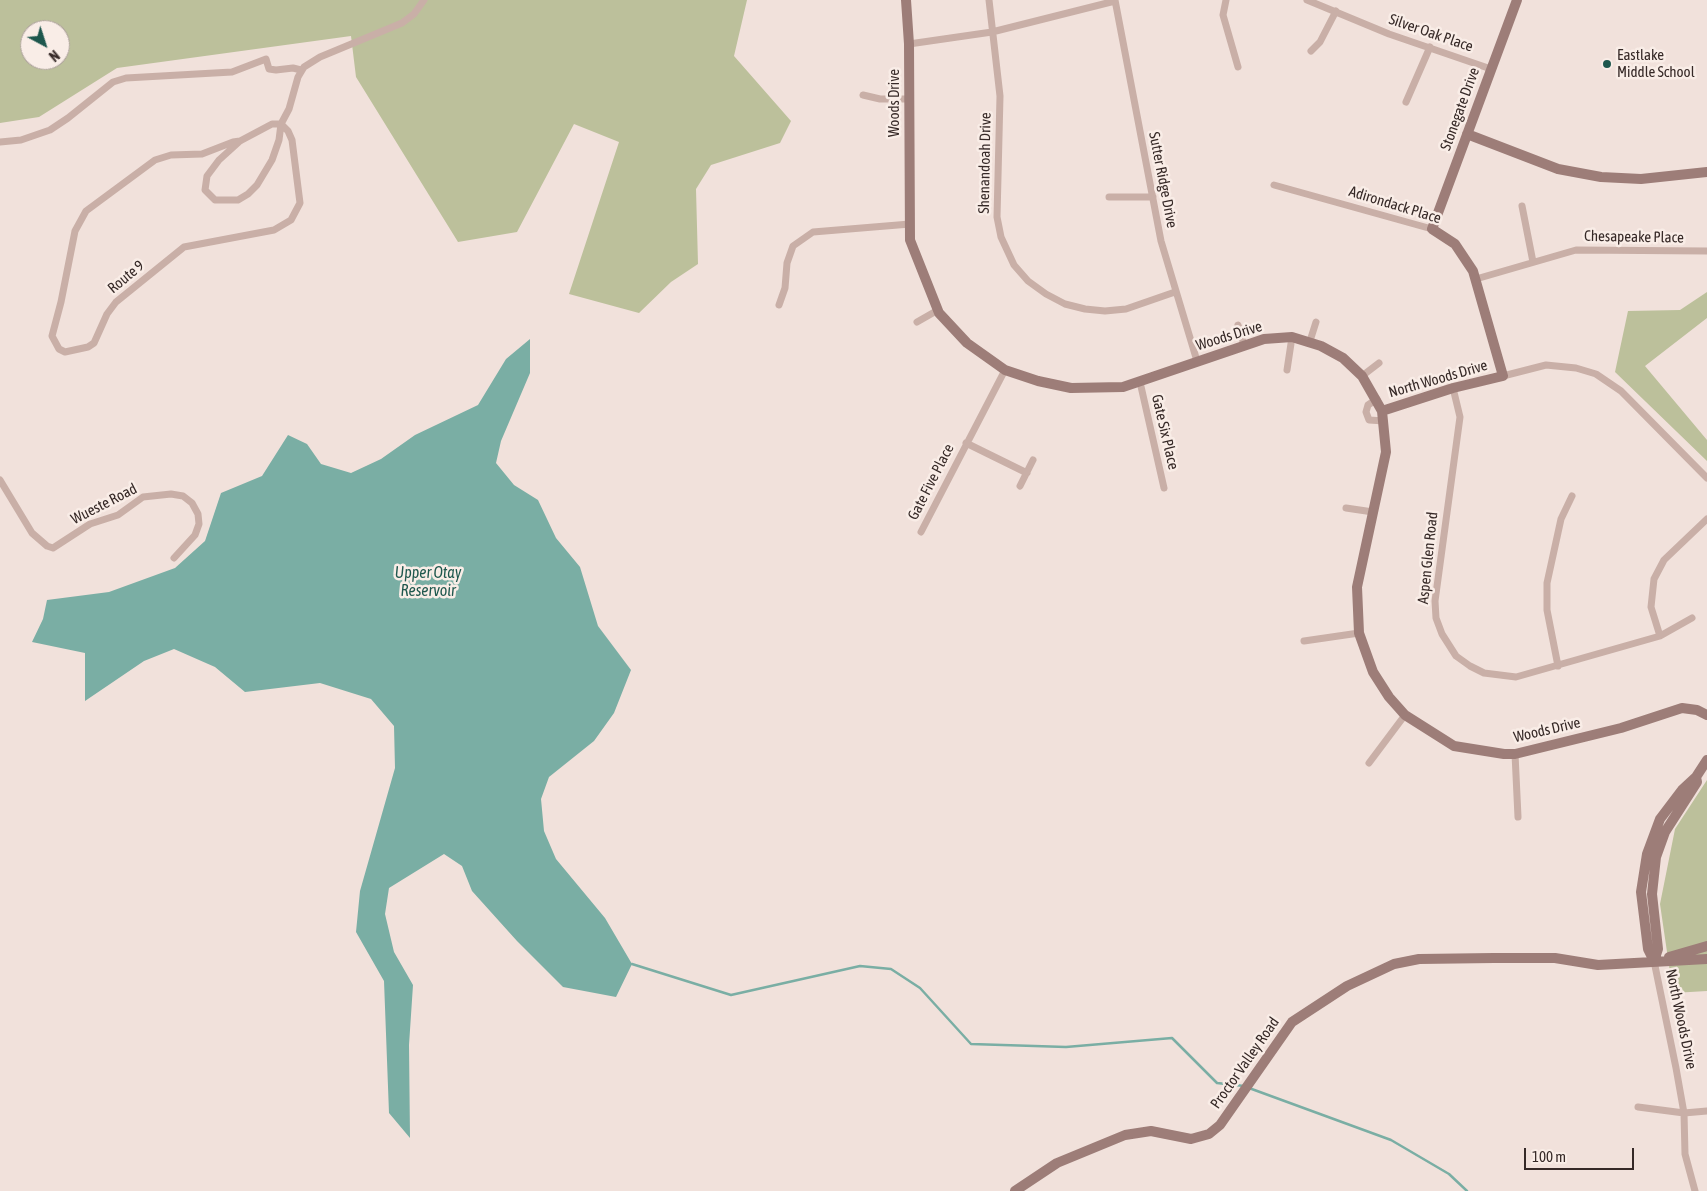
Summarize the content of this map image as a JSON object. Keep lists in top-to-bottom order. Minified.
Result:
{"streets":{"street":["Silver Oak Place","Woods Drive","Stonegate Drive","Shenandoah Drive","Sutter Ridge Drive","Adirondack Place","Chesapeake Place","Route 9","North Woods Drive","Gate Six Place","Gate Five Place","Wueste Road","Aspen Glen Road","Proctor Valley Road"]},"crossings":[["Silver Oak Place","Stonegate Drive"],["Woods Drive","Sutter Ridge Drive"],["Woods Drive","North Woods Drive"],["Woods Drive","Gate Six Place"],["Woods Drive","Gate Five Place"],["Stonegate Drive","Adirondack Place"],["Shenandoah Drive","Sutter Ridge Drive"],["Adirondack Place","Chesapeake Place"],["Adirondack Place","North Woods Drive"],["North Woods Drive","Aspen Glen Road"],["North Woods Drive","Proctor Valley Road"]],"water":["Upper Otay Reservoir"],"places":["Eastlake Middle School"],"scale_bar":"100 m","north":"bottom right"}
